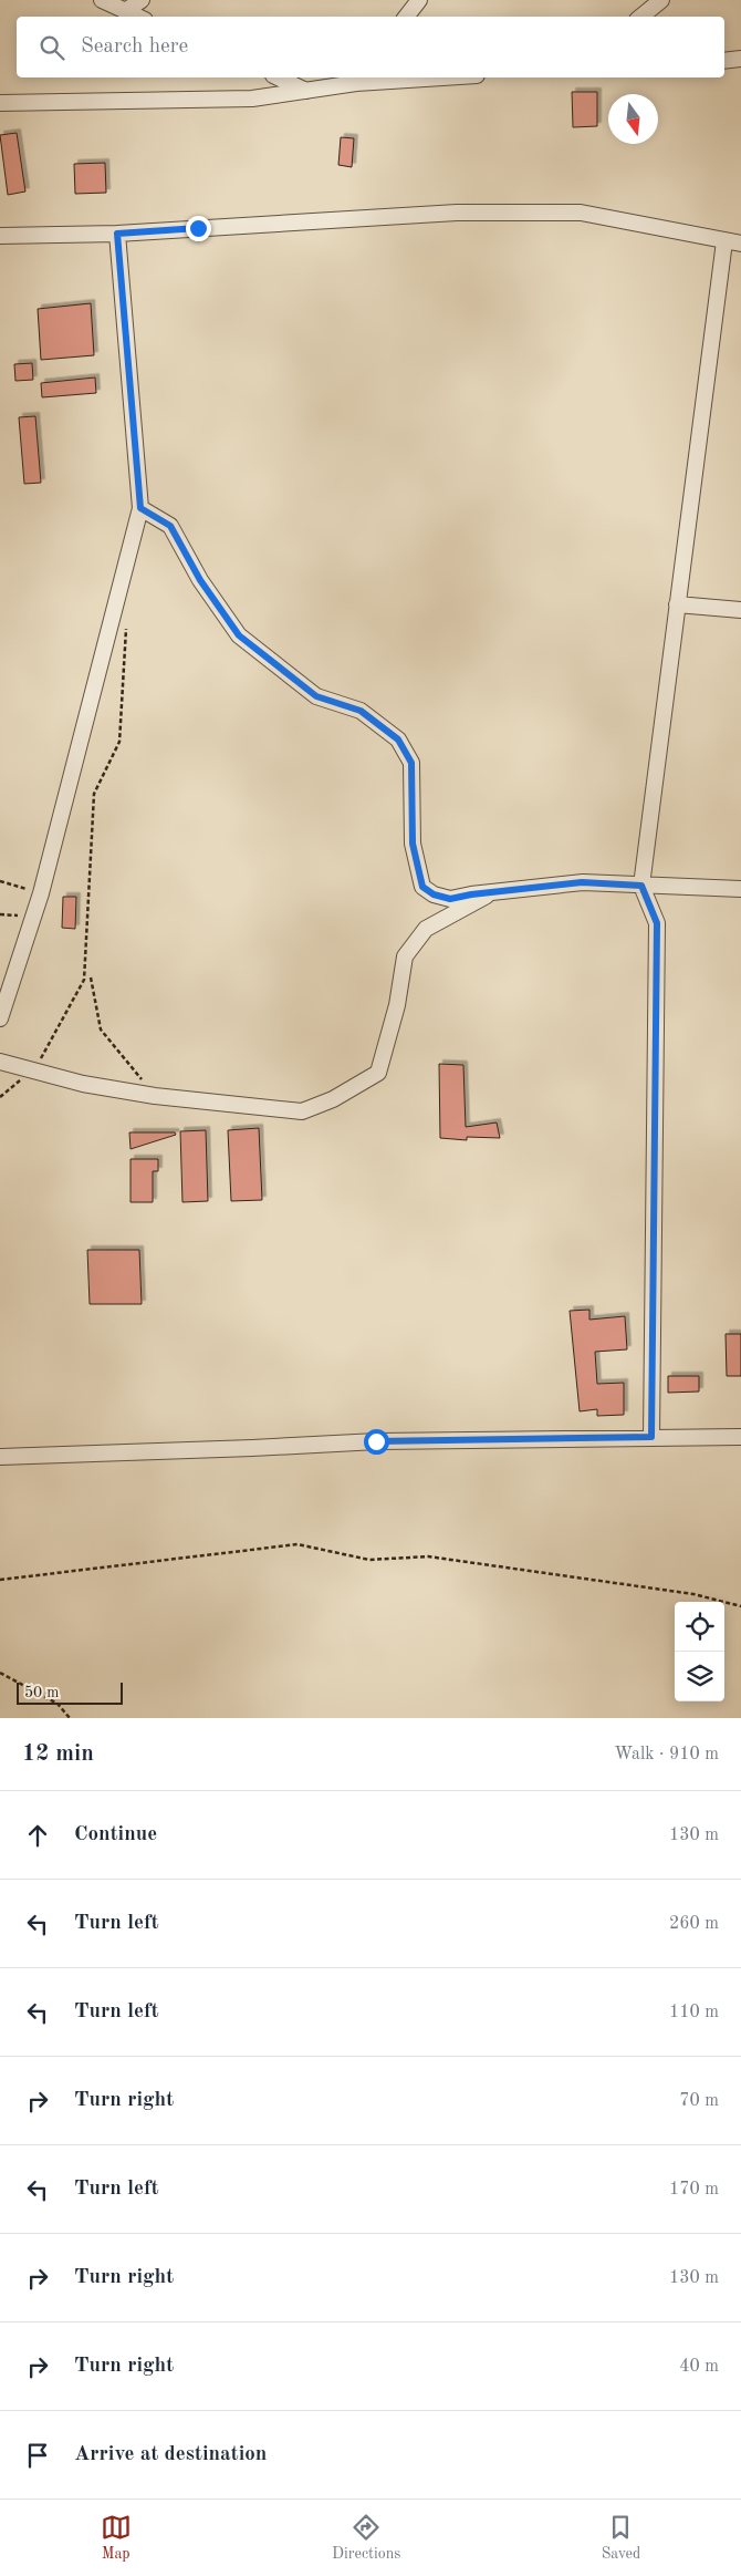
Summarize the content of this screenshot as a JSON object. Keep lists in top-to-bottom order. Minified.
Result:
{"scale_bar":"50 m","north":"bottom","page":{"search":"Search here","scale":"50 m","heading":["12 min","Walk · 910 m"],"list":[["Continue","130 m"],["Turn left","260 m"],["Turn left","110 m"],["Turn right","70 m"],["Turn left","170 m"],["Turn right","130 m"],["Turn right","40 m"],"Arrive at destination"],"nav":["Map","Directions","Saved"]}}
